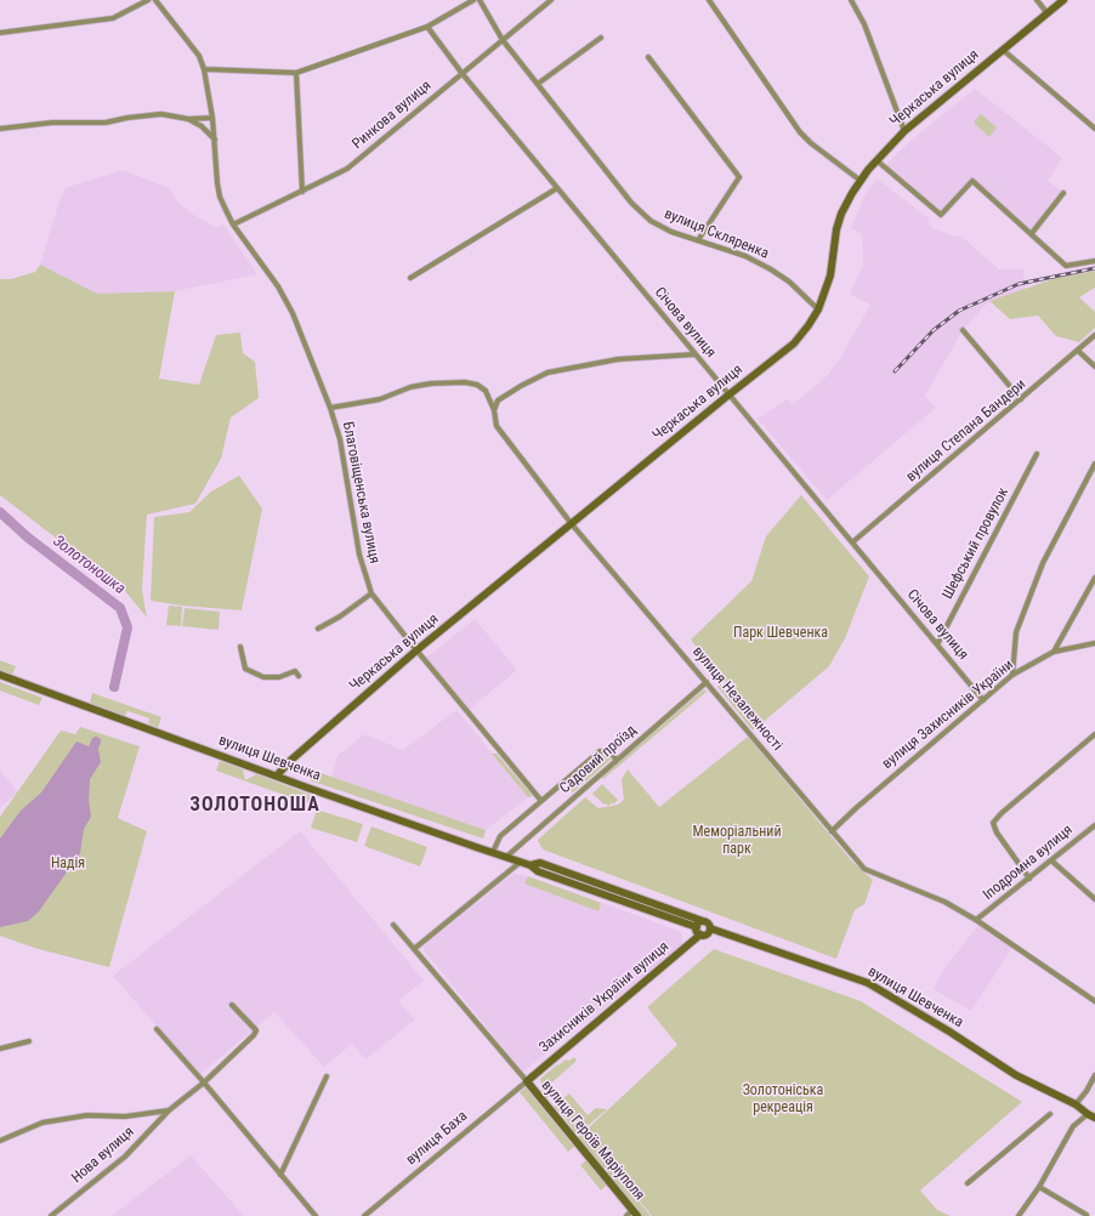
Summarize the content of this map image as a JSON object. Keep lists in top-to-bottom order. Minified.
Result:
{"streets":{"main road":["Черкаська вулиця","вулиця Шевченка","Захисників України вулиця","вулиця Героїв Маріуполя"],"street":["Ринкова вулиця","вулиця Скляренка","Січова вулиця","вулиця Степана Бандери","Благовіщенська вулиця","Шефський провулок","вулиця Незалежності","вулиця Захисників України","Садовий проїзд","Іподромна вулиця","вулиця Баха","Нова вулиця"]},"crossings":[["Черкаська вулиця","вулиця Скляренка"],["Черкаська вулиця","Січова вулиця"],["Черкаська вулиця","Благовіщенська вулиця"],["Черкаська вулиця","вулиця Незалежності"],["Черкаська вулиця","вулиця Шевченка"],["Ринкова вулиця","вулиця Скляренка"],["Ринкова вулиця","Січова вулиця"],["Ринкова вулиця","Благовіщенська вулиця"],["Січова вулиця","вулиця Степана Бандери"],["Січова вулиця","Шефський провулок"],["Січова вулиця","вулиця Захисників України"],["Благовіщенська вулиця","вулиця Незалежності"],["вулиця Незалежності","вулиця Захисників України"],["вулиця Незалежності","Садовий проїзд"],["вулиця Незалежності","Іподромна вулиця"],["вулиця Шевченка","Садовий проїзд"],["вулиця Шевченка","Захисників України вулиця"],["Захисників України вулиця","вулиця Баха"],["Захисників України вулиця","вулиця Героїв Маріуполя"],["вулиця Баха","вулиця Героїв Маріуполя"]],"districts":["ЗОЛОТОНОША"],"water":["Золотоношка"],"parks":["Парк Шевченка","Меморіальний парк","Надія","Золотоніська рекреація"]}
